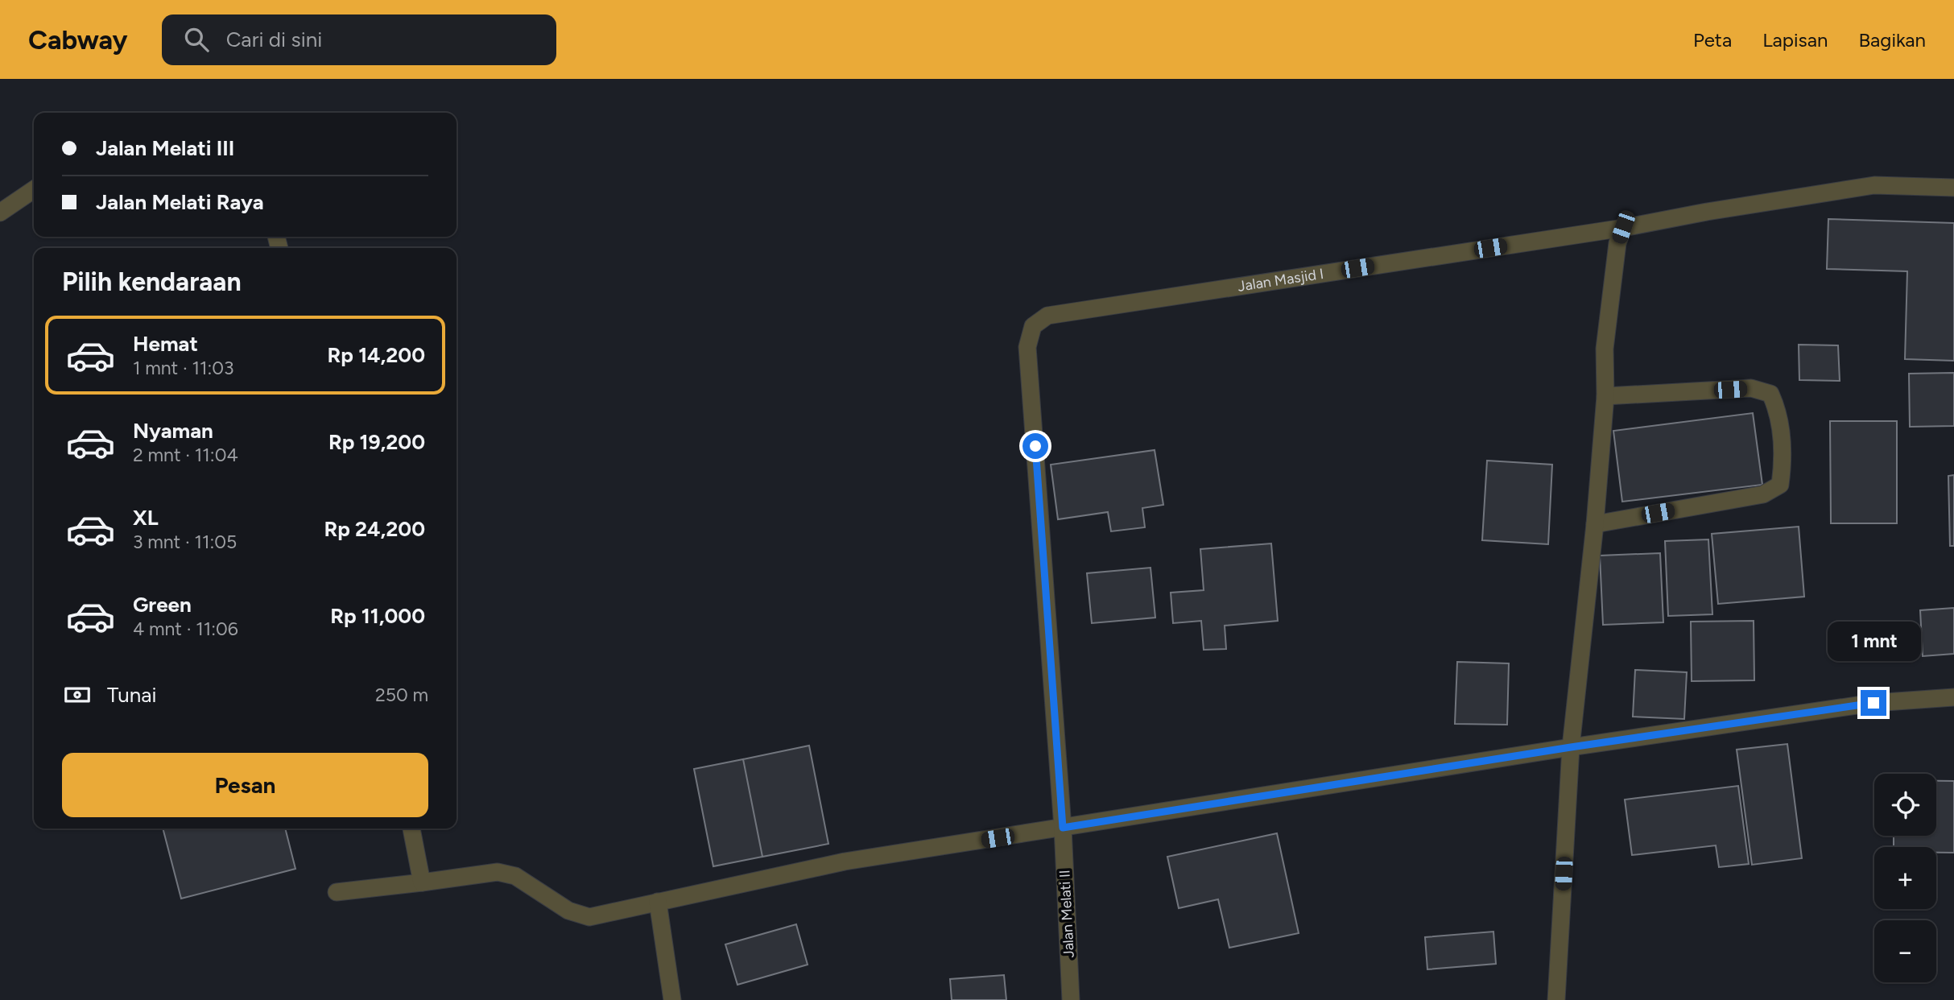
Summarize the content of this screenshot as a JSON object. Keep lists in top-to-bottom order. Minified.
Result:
{"streets":{"street":["Jalan Masjid I","Jalan Melati II"]},"crossings":[["Jalan Masjid I","Jalan Melati II"]],"page":{"header":"Cabway","search":"Cari di sini","nav":["Peta","Lapisan","Bagikan"],"banner":["Jalan Melati III","Jalan Melati Raya"],"heading":"Pilih kendaraan","list":[{"name":"Hemat","note":"1 mnt · 11:03","value":"Rp 14,200"},{"name":"Nyaman","note":"2 mnt · 11:04","value":"Rp 19,200"},{"name":"XL","note":"3 mnt · 11:05","value":"Rp 24,200"},{"name":"Green","note":"4 mnt · 11:06","value":"Rp 11,000"}],"bubble":"1 mnt","pay":["Tunai","250 m"],"buttons":"Pesan","map_buttons":["+","−"]}}
